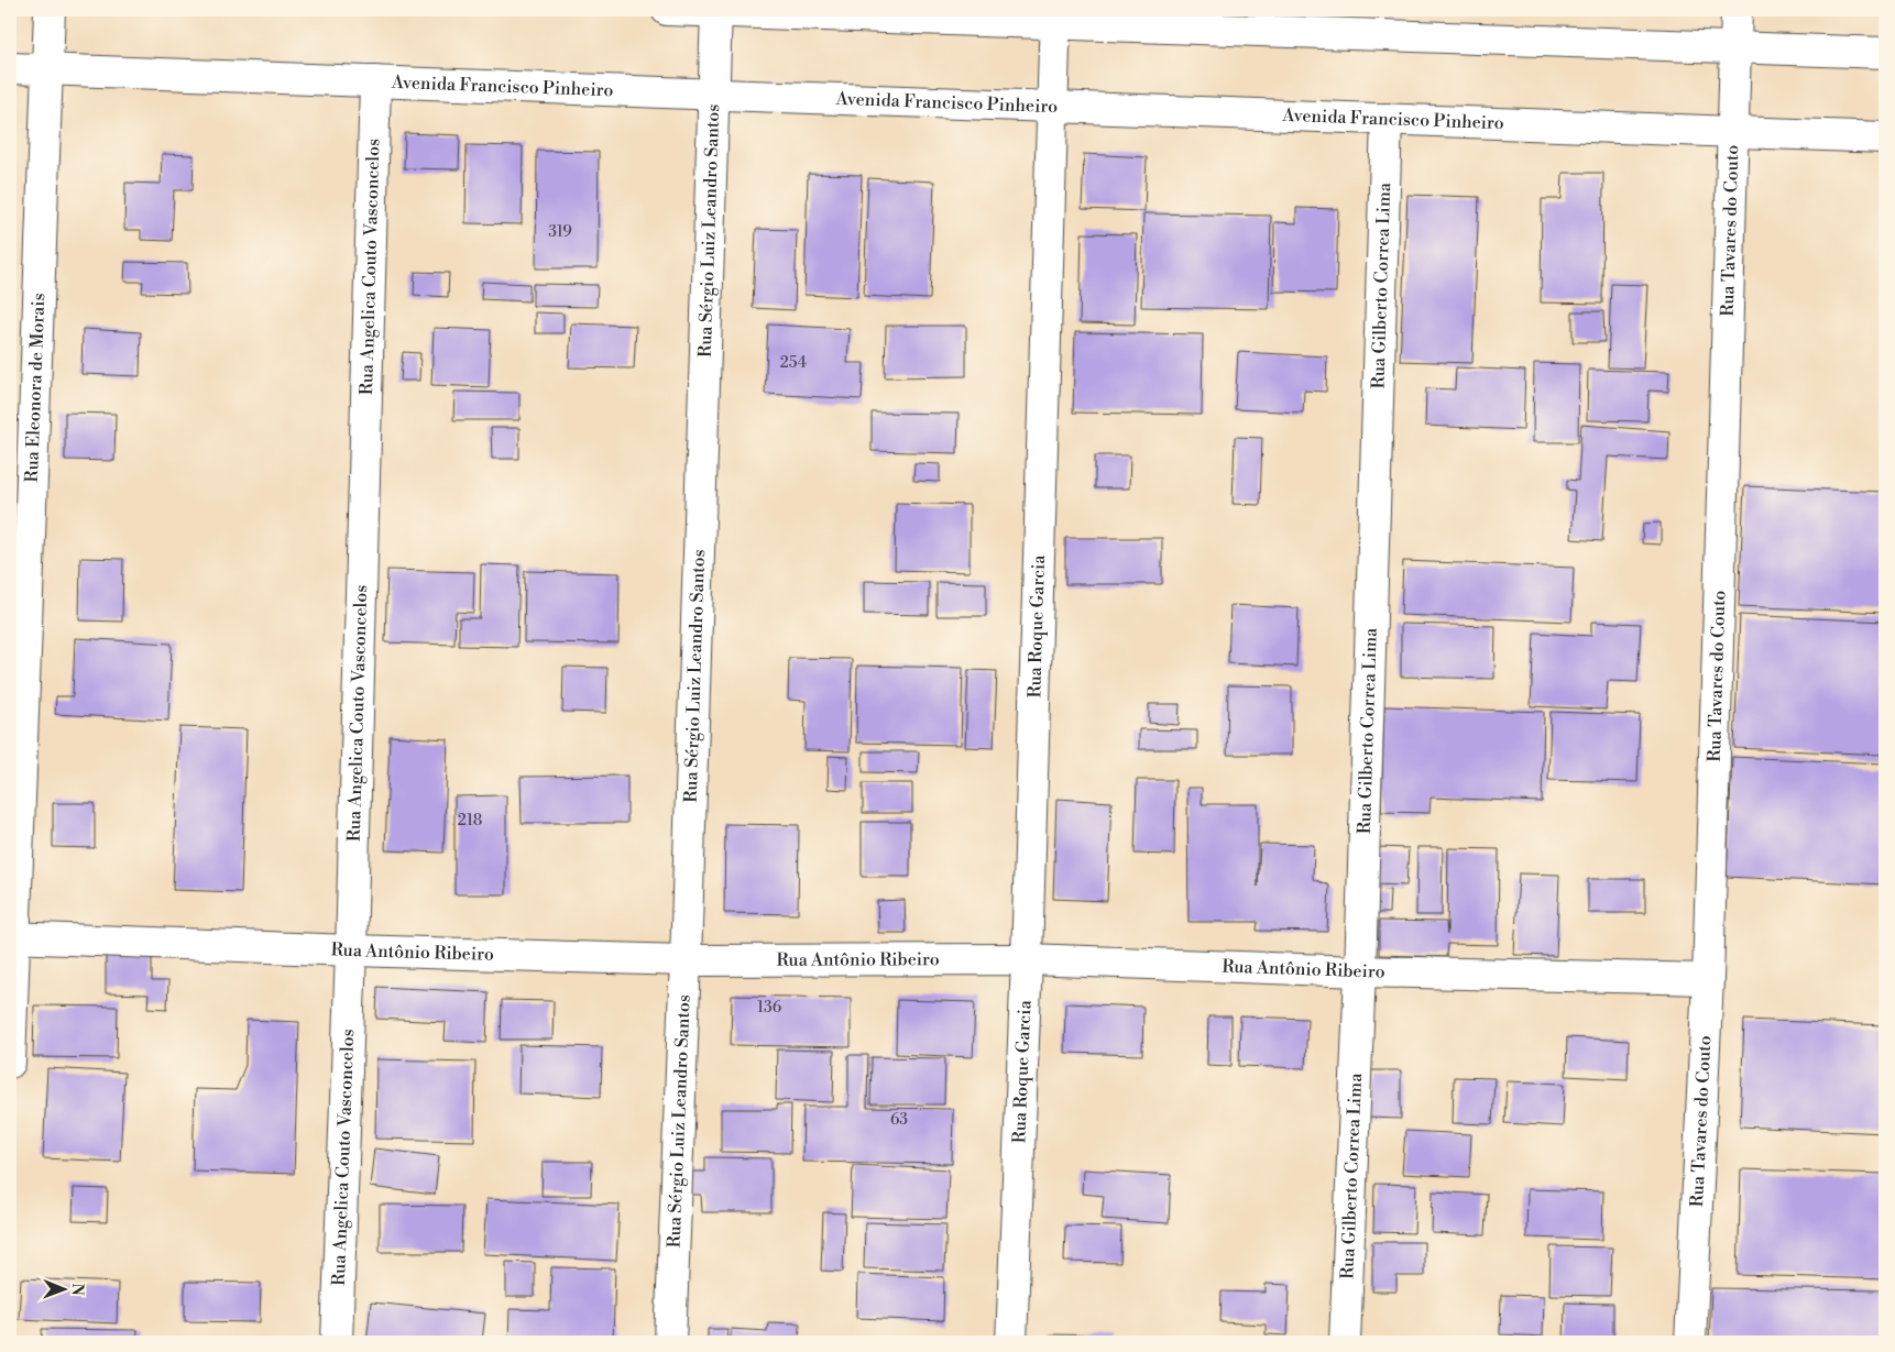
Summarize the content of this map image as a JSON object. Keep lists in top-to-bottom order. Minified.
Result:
{"streets":{"street":["Avenida Francisco Pinheiro","Rua Sérgio Luiz Leandro Santos","Rua Tavares do Couto","Rua Angelica Couto Vasconcelos","Rua Gilberto Correa Lima","Rua Eleonora de Morais","Rua Roque Garcia","Rua Antônio Ribeiro"]},"crossings":[["Avenida Francisco Pinheiro","Rua Sérgio Luiz Leandro Santos"],["Avenida Francisco Pinheiro","Rua Tavares do Couto"],["Avenida Francisco Pinheiro","Rua Angelica Couto Vasconcelos"],["Avenida Francisco Pinheiro","Rua Gilberto Correa Lima"],["Avenida Francisco Pinheiro","Rua Eleonora de Morais"],["Avenida Francisco Pinheiro","Rua Roque Garcia"],["Rua Sérgio Luiz Leandro Santos","Rua Antônio Ribeiro"],["Rua Tavares do Couto","Rua Antônio Ribeiro"],["Rua Angelica Couto Vasconcelos","Rua Antônio Ribeiro"],["Rua Gilberto Correa Lima","Rua Antônio Ribeiro"],["Rua Eleonora de Morais","Rua Antônio Ribeiro"],["Rua Roque Garcia","Rua Antônio Ribeiro"]],"house_numbers":["319","254","218","136","63"],"north":"right"}
